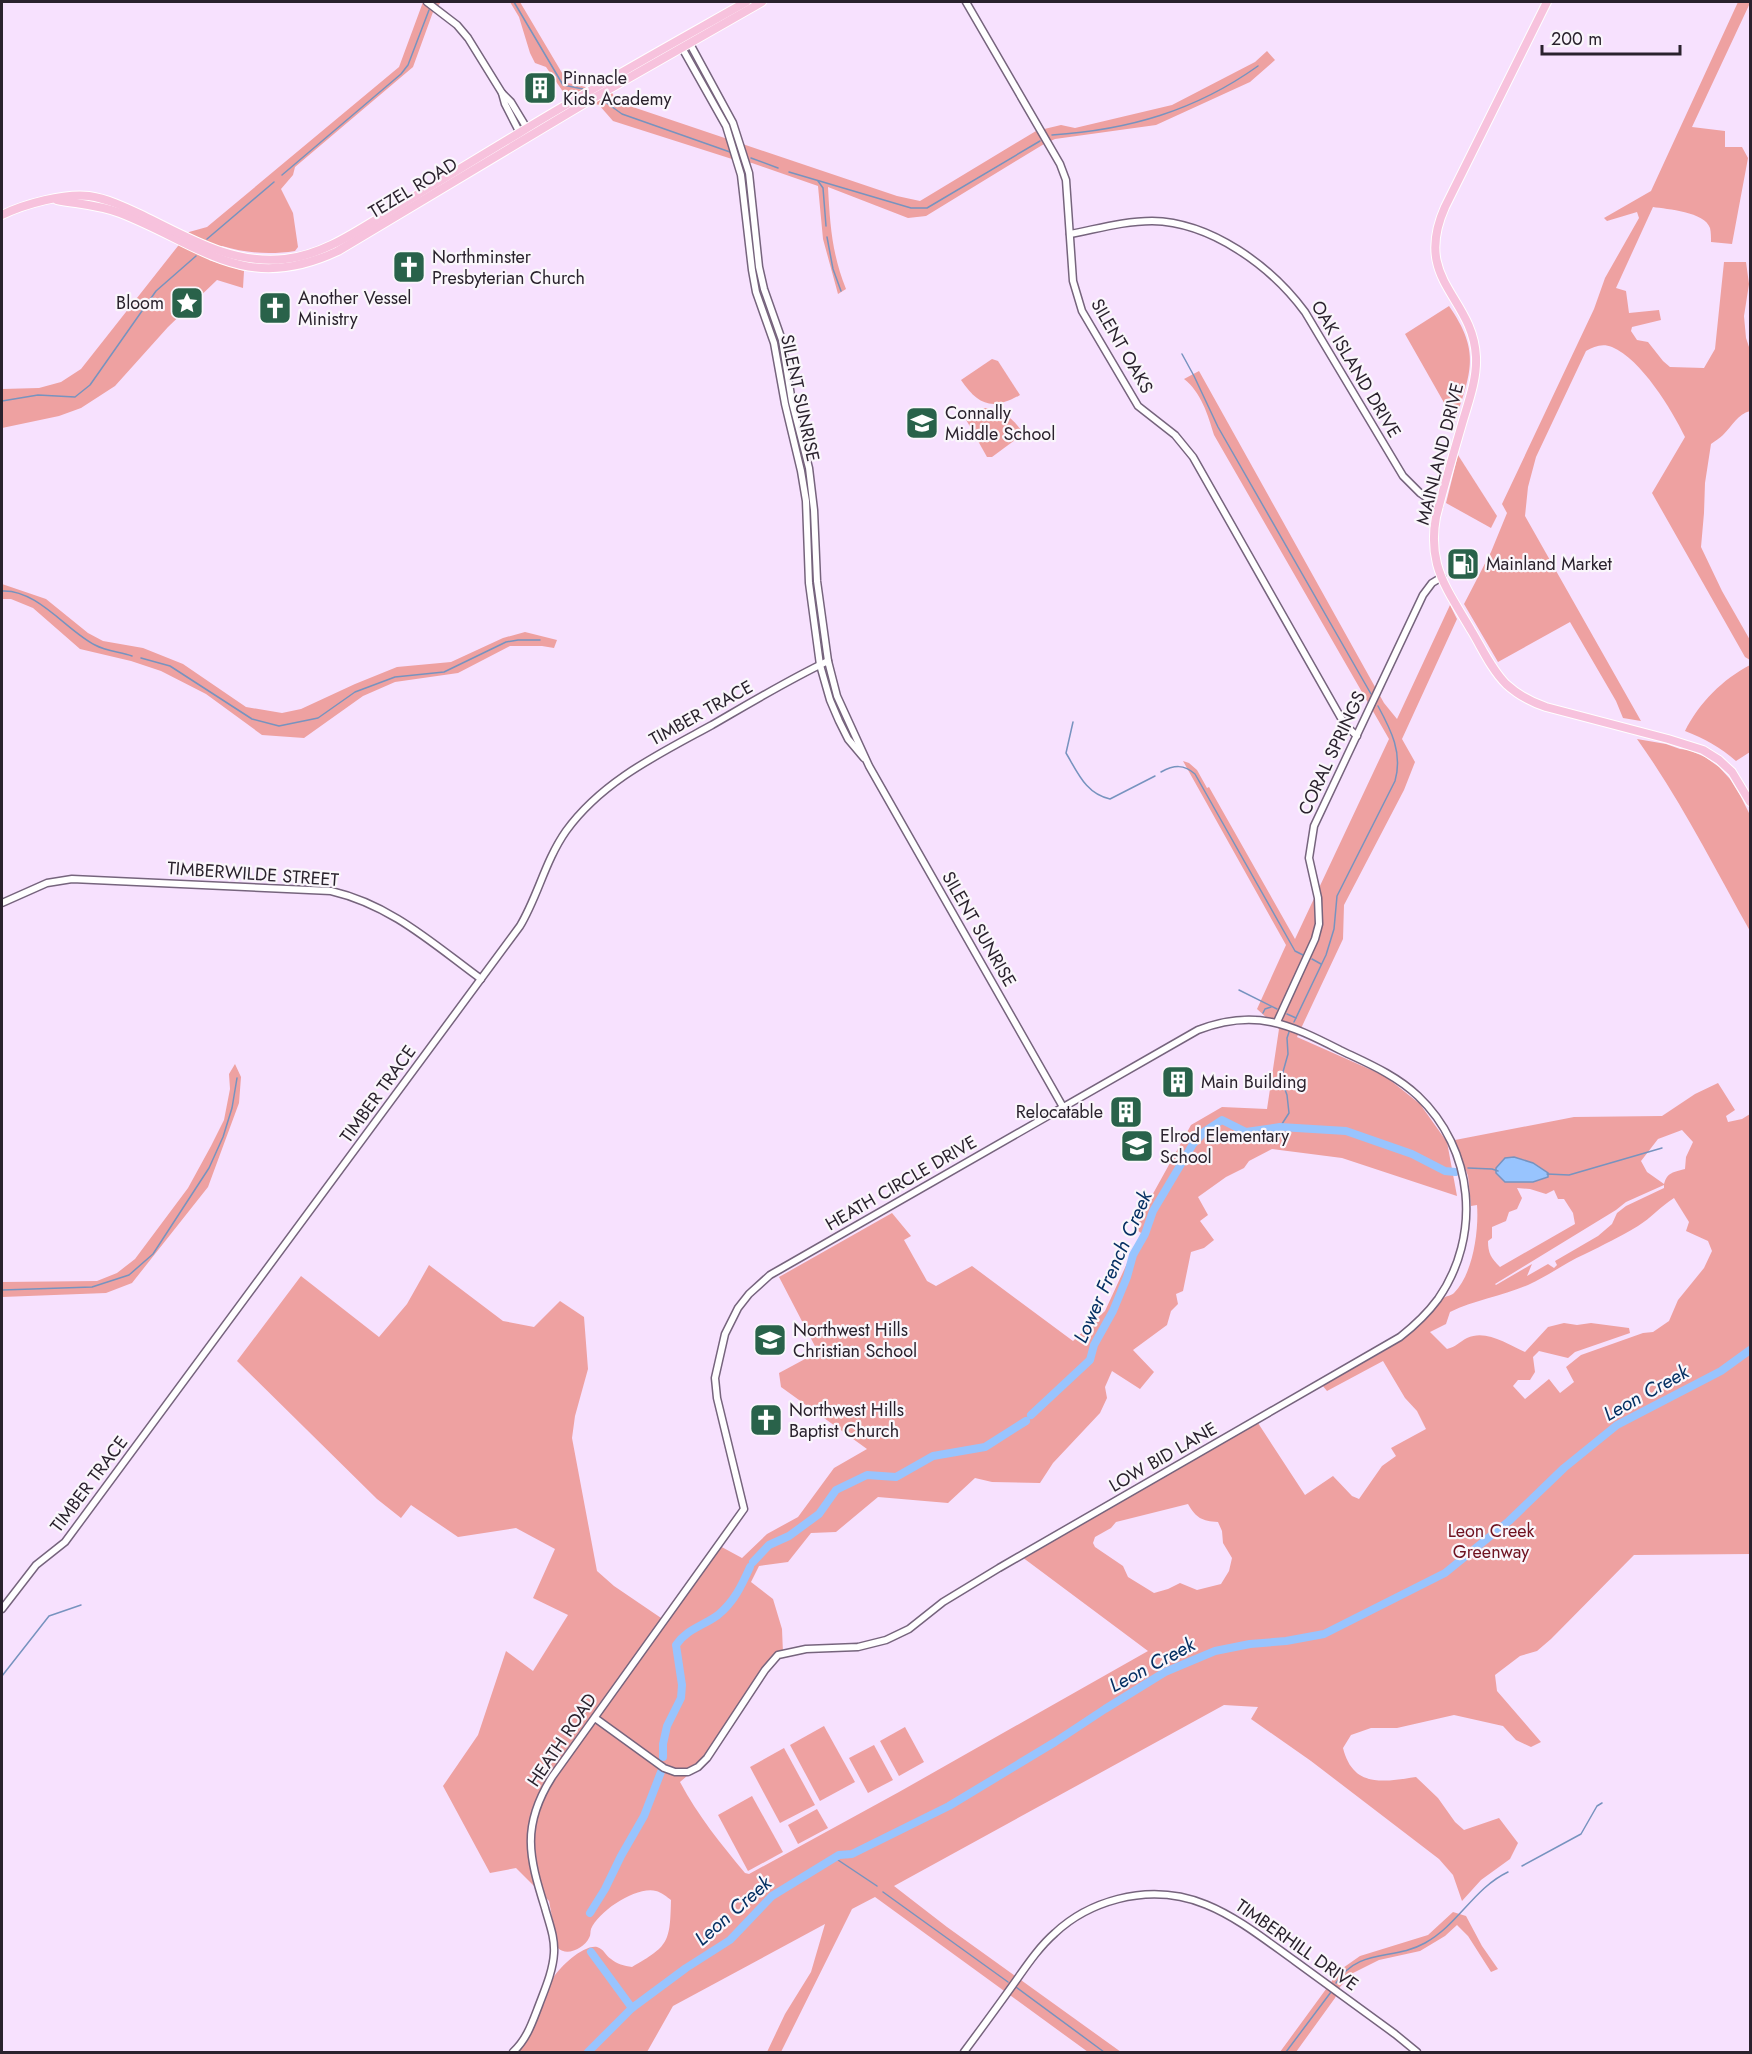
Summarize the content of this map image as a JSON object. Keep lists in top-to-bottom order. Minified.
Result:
{"streets":{"main road":["TEZEL ROAD","MAINLAND DRIVE"],"street":["SILENT OAKS","OAK ISLAND DRIVE","SILENT SUNRISE","TIMBER TRACE","CORAL SPRINGS","TIMBERWILDE STREET","HEATH CIRCLE DRIVE","LOW BID LANE","HEATH ROAD","TIMBERHILL DRIVE"]},"crossings":[["TEZEL ROAD","SILENT SUNRISE"],["SILENT OAKS","OAK ISLAND DRIVE"],["SILENT OAKS","CORAL SPRINGS"],["OAK ISLAND DRIVE","MAINLAND DRIVE"],["SILENT SUNRISE","TIMBER TRACE"],["SILENT SUNRISE","HEATH CIRCLE DRIVE"],["MAINLAND DRIVE","CORAL SPRINGS"],["TIMBER TRACE","TIMBERWILDE STREET"],["CORAL SPRINGS","HEATH CIRCLE DRIVE"],["CORAL SPRINGS","LOW BID LANE"],["HEATH CIRCLE DRIVE","LOW BID LANE"],["HEATH CIRCLE DRIVE","HEATH ROAD"],["LOW BID LANE","HEATH ROAD"]],"water":["Lower French Creek","Leon Creek"],"parks":["Leon Creek Greenway"],"places":{"building":["Pinnacle Kids Academy","Main Building","Relocatable"],"church":["Northminster Presbyterian Church","Another Vessel Ministry","Northwest Hills Baptist Church"],"place":["Bloom"],"school or university":["Connally Middle School","Elrod Elementary School","Northwest Hills Christian School"],"fuel station":["Mainland Market"]},"scale_bar":"200 m"}
